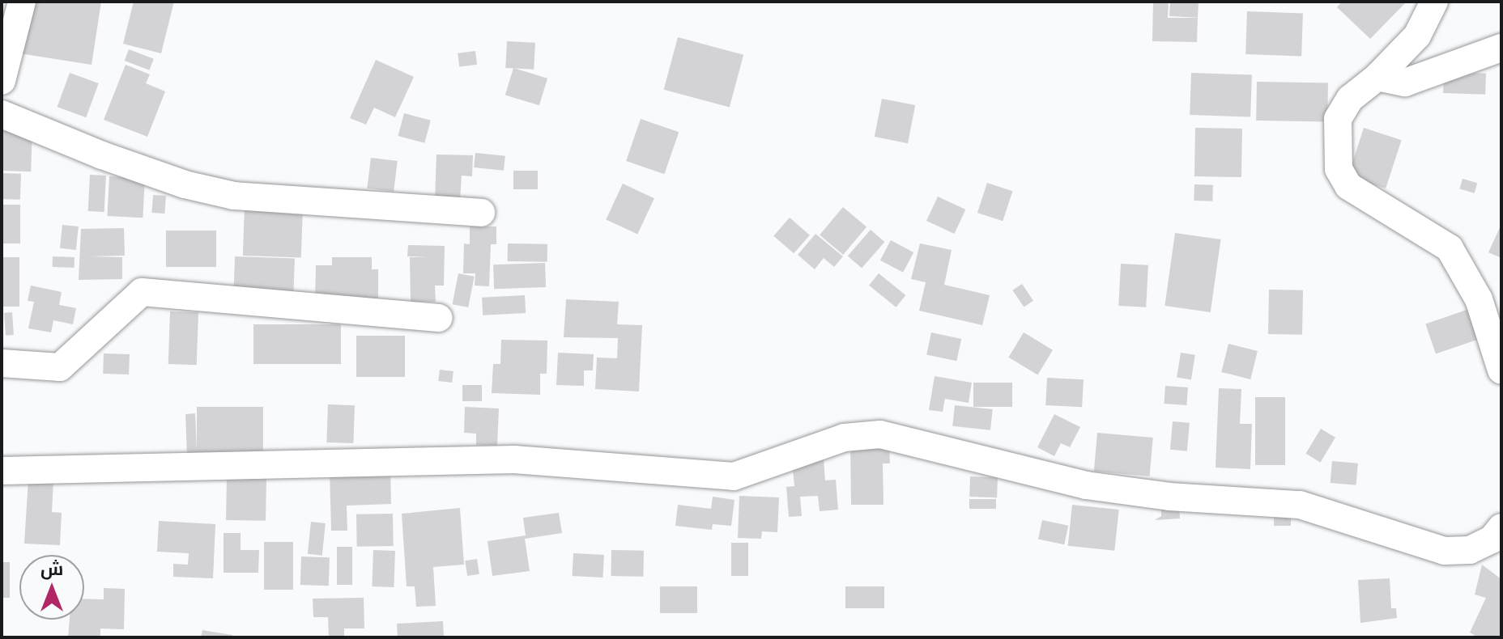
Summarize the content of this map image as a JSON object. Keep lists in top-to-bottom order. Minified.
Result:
{"north":"top"}
